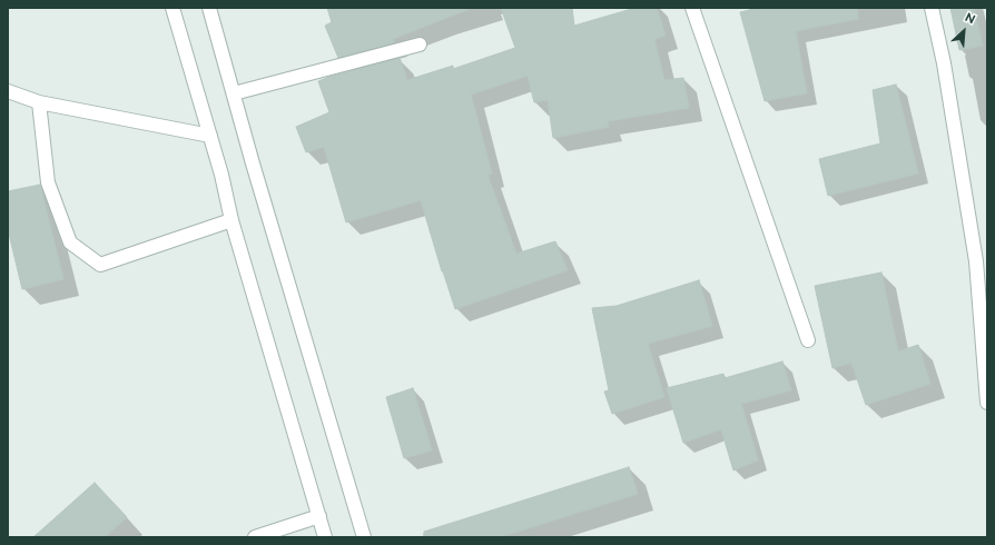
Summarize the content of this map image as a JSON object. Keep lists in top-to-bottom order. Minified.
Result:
{"north":"top right"}
